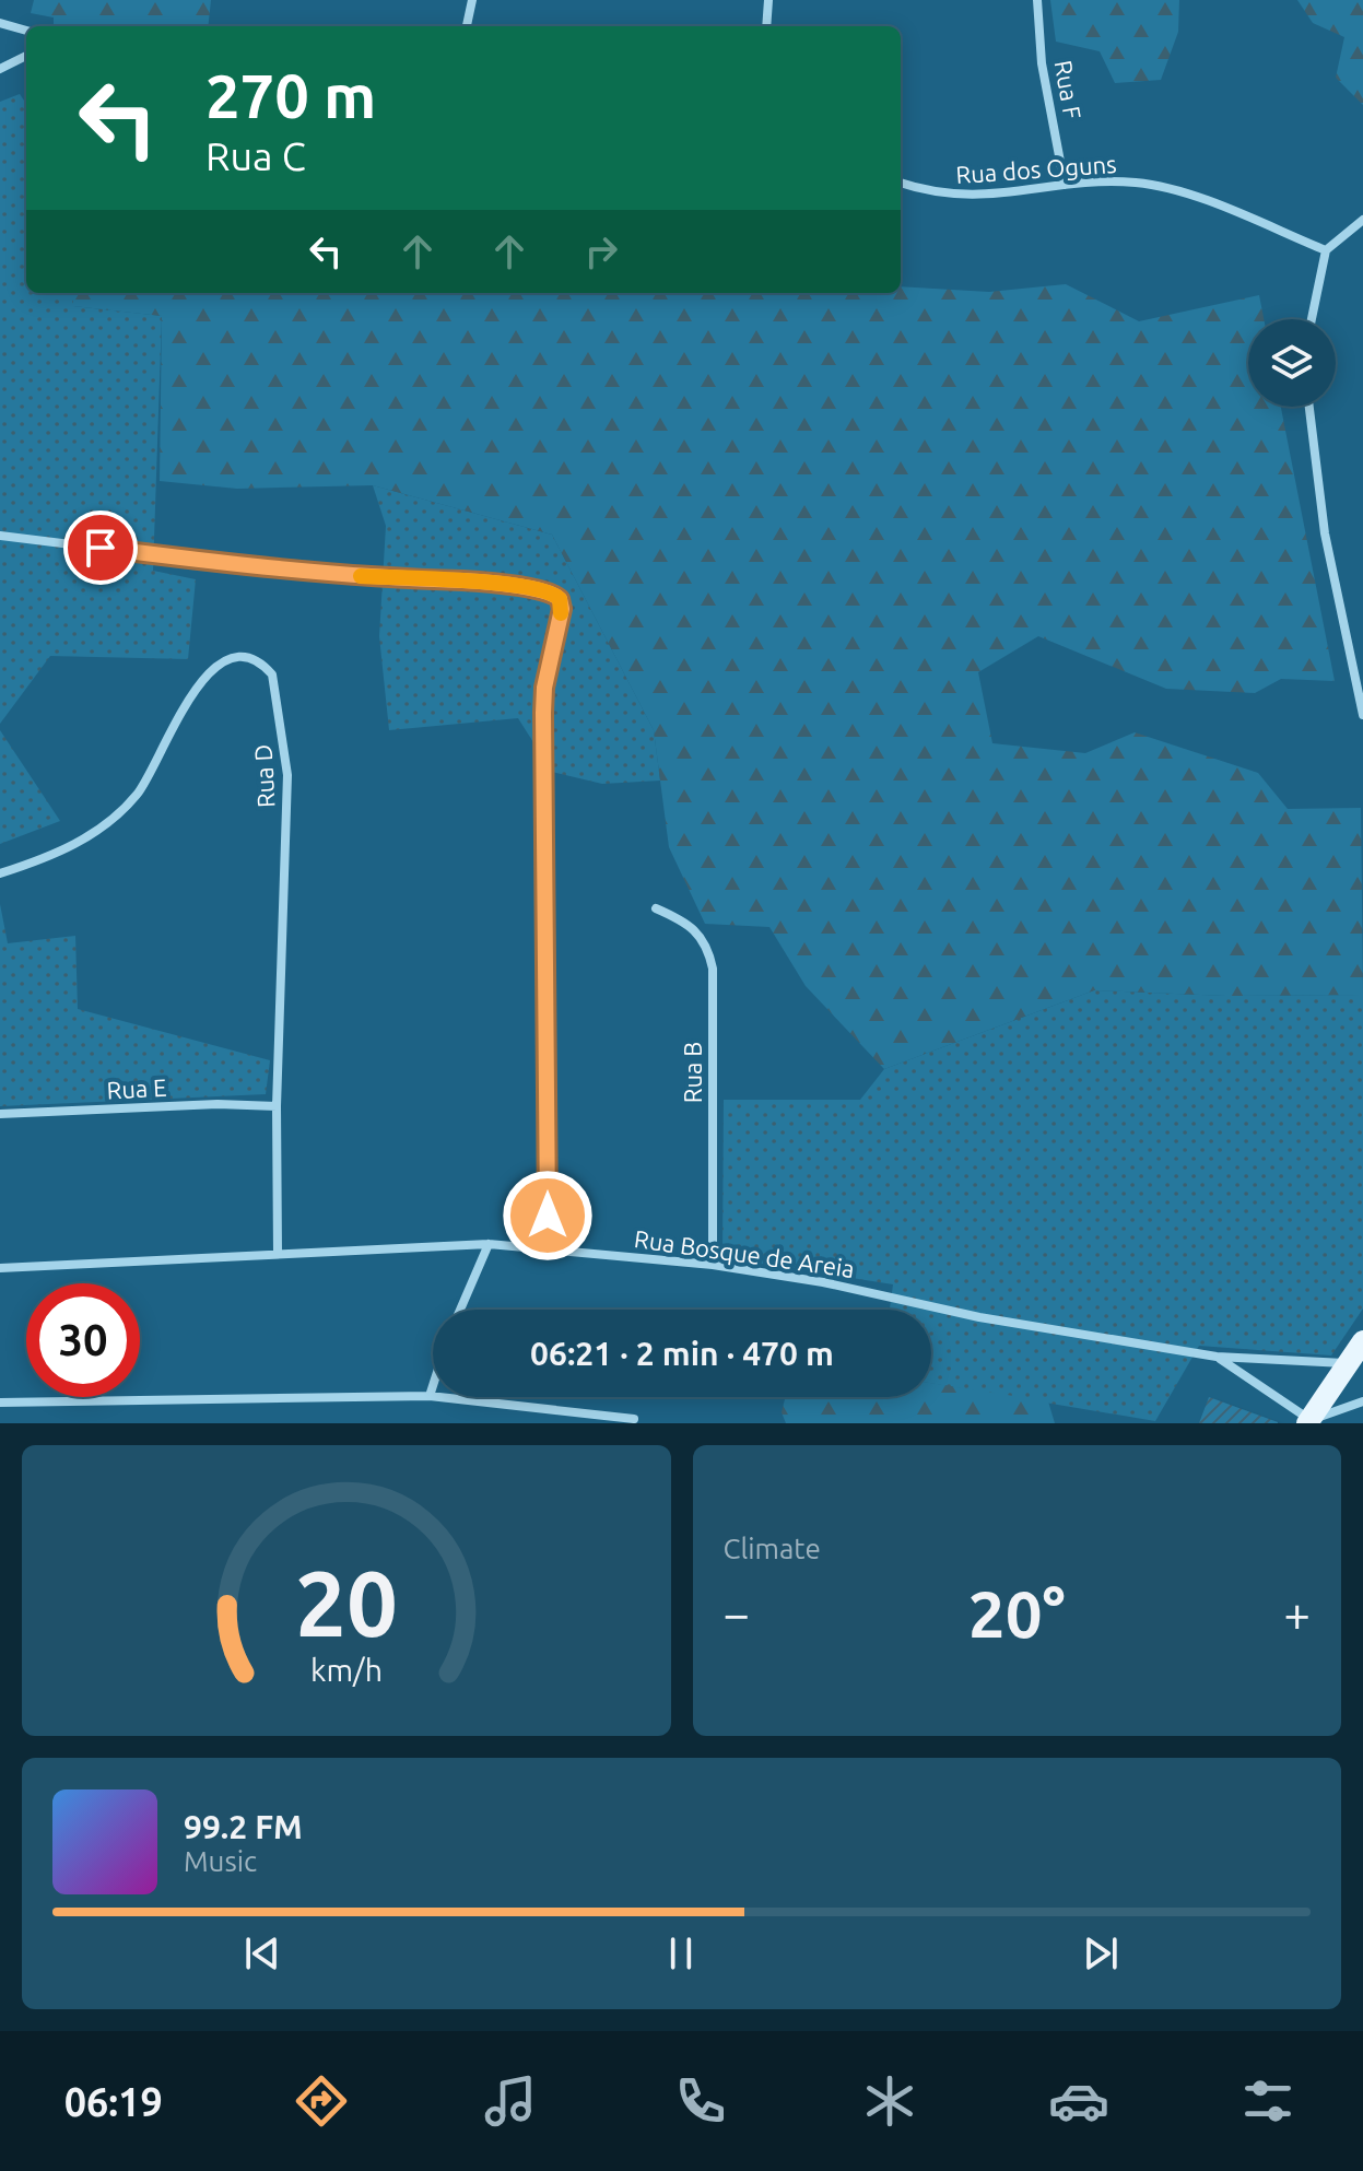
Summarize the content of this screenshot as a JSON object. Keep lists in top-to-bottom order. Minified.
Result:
{"streets":{"street":["Rua F","Rua dos Oguns","Rua D","Rua B","Rua E","Rua Bosque de Areia"]},"crossings":[["Rua F","Rua dos Oguns"],["Rua D","Rua E"],["Rua D","Rua Bosque de Areia"],["Rua B","Rua Bosque de Areia"]],"page":{"turn":["270 m","Rua C"],"limit":"30","trip":"06:21 · 2 min · 470 m","tile":"Climate","heat":["−","20°","+"],"song":["99.2 FM","Music"],"tabs":"06:19","gauge":["20","km/h"]}}
